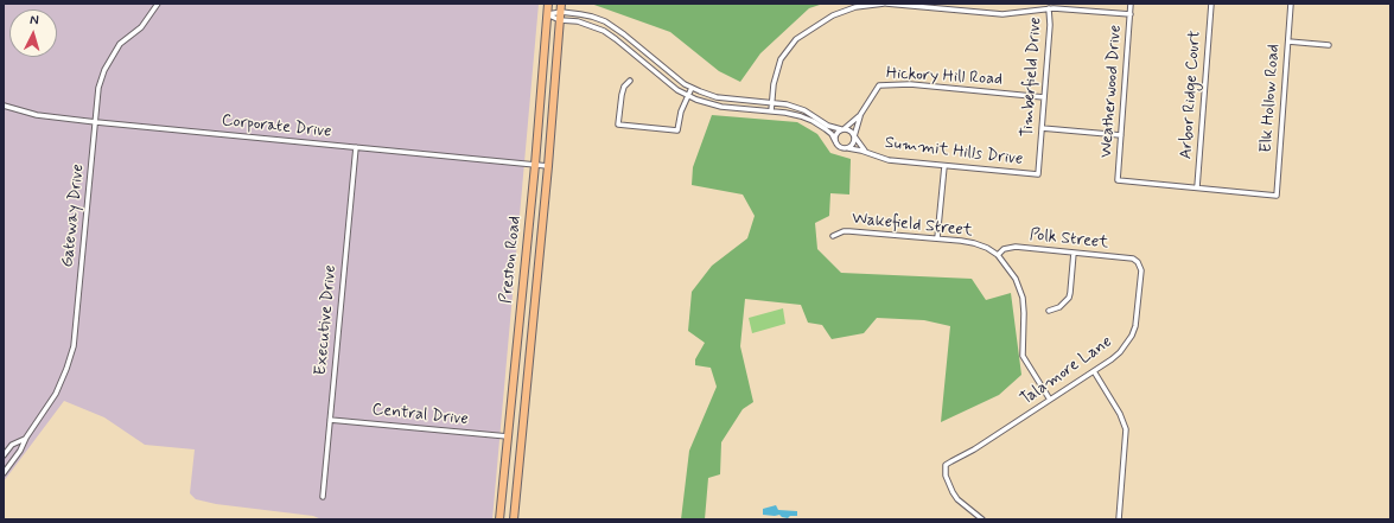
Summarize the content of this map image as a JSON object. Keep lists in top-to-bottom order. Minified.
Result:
{"streets":{"main road":["Preston Road"],"street":["Hickory Hill Road","Timberfield Drive","Weatherwood Drive","Arbor Ridge Court","Elk Hollow Road","Corporate Drive","Summit Hills Drive","Gateway Drive","Wakefield Street","Polk Street","Executive Drive","Talamore Lane","Central Drive"]},"crossings":[["Hickory Hill Road","Timberfield Drive"],["Hickory Hill Road","Summit Hills Drive"],["Timberfield Drive","Summit Hills Drive"],["Weatherwood Drive","Arbor Ridge Court"],["Weatherwood Drive","Elk Hollow Road"],["Arbor Ridge Court","Elk Hollow Road"],["Corporate Drive","Gateway Drive"],["Corporate Drive","Preston Road"],["Corporate Drive","Executive Drive"],["Wakefield Street","Polk Street"],["Wakefield Street","Talamore Lane"],["Polk Street","Talamore Lane"],["Preston Road","Central Drive"],["Executive Drive","Central Drive"]],"north":"top"}
